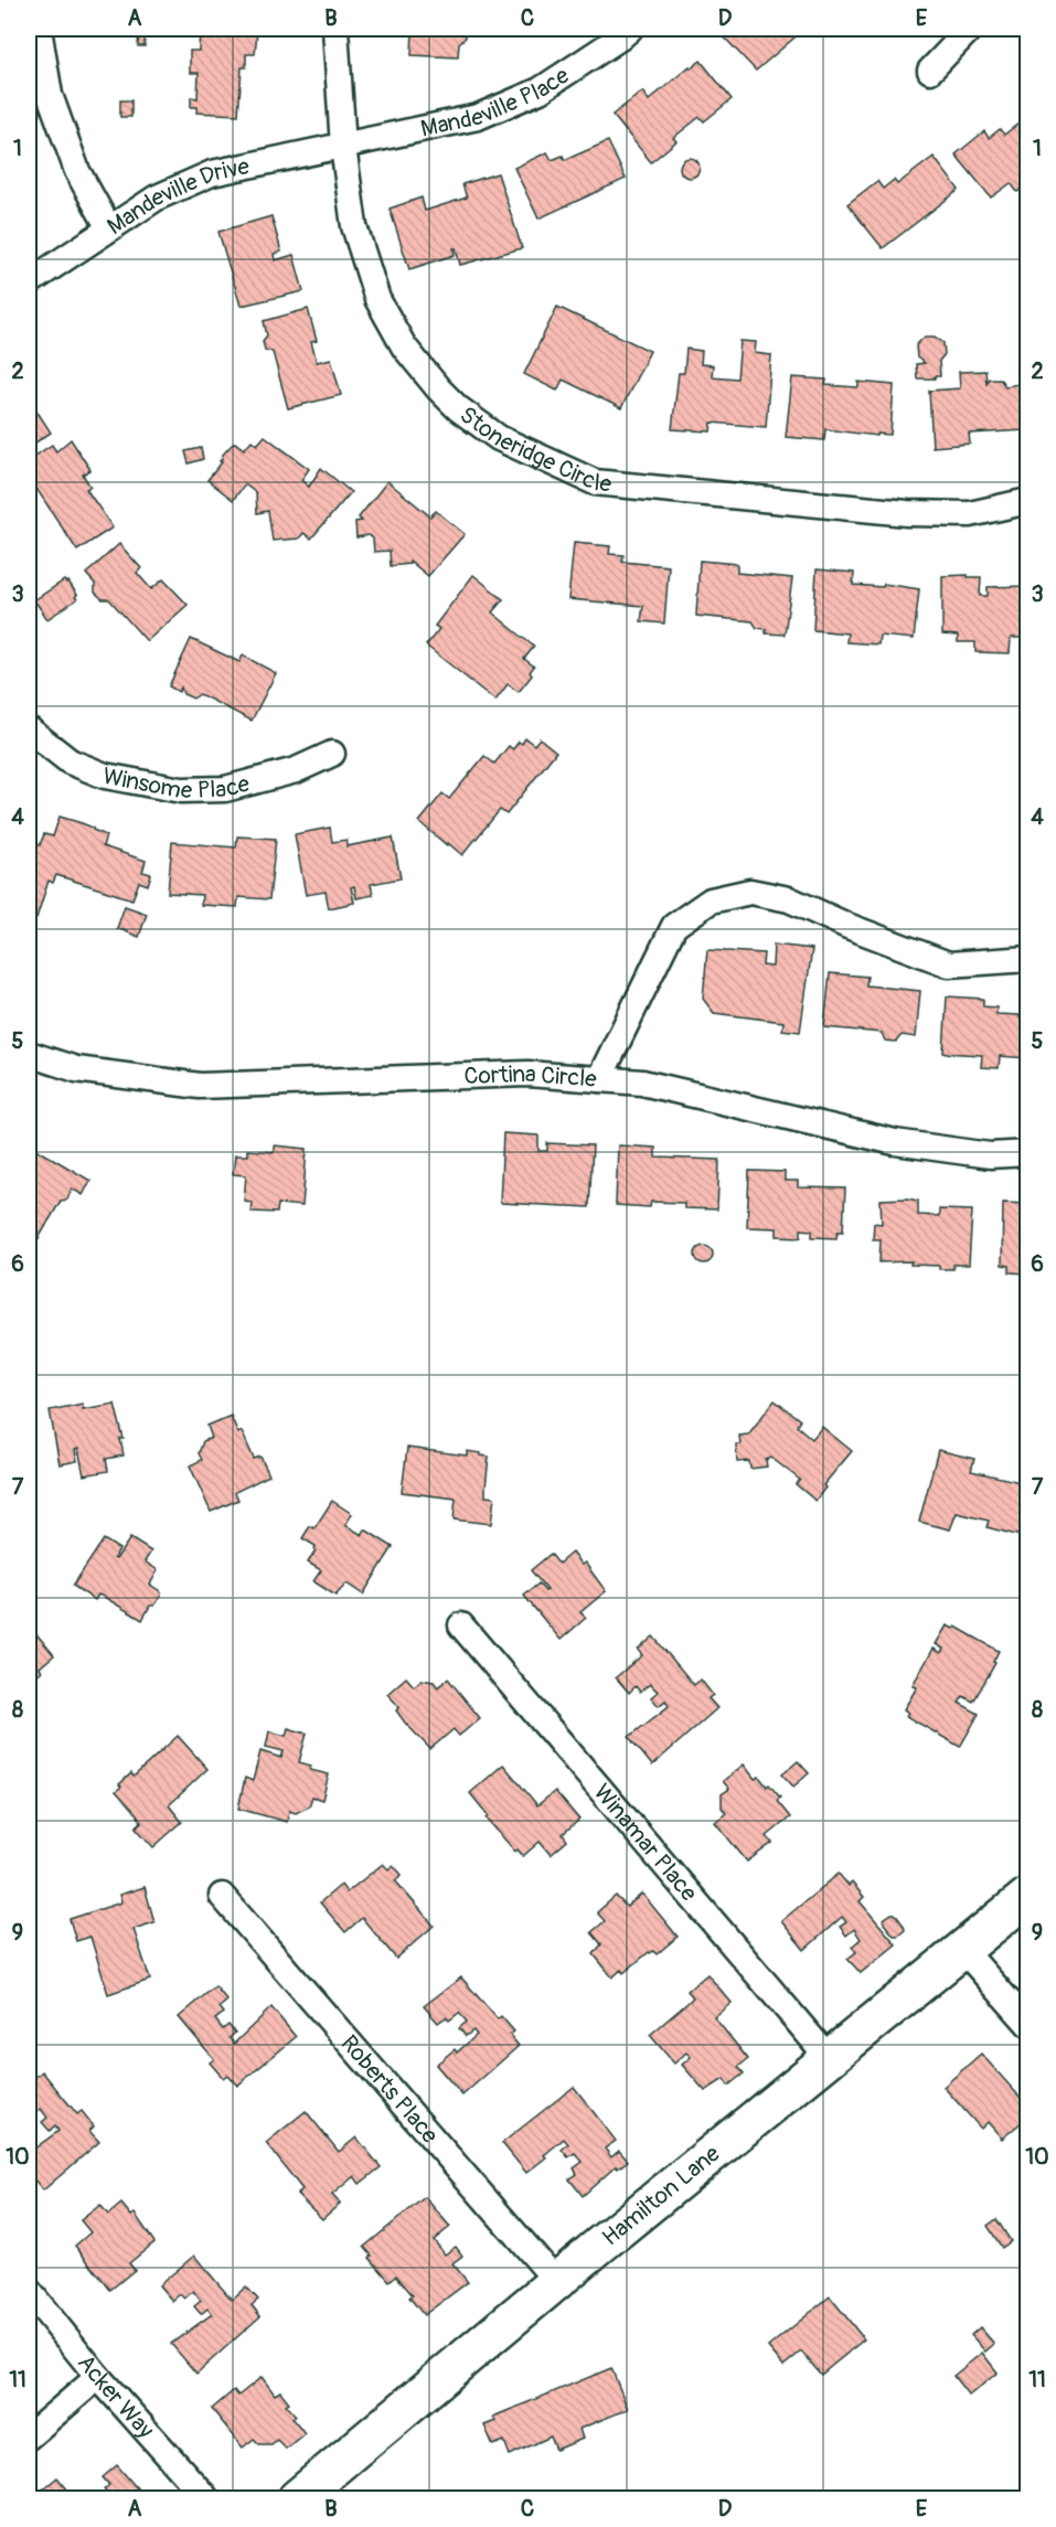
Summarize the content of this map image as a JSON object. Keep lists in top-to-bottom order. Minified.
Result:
{"streets":{"street":["Mandeville Place","Mandeville Drive","Stoneridge Circle","Winsome Place","Cortina Circle","Winamar Place","Roberts Place","Hamilton Lane","Acker Way"]},"crossings":[["Mandeville Place","Mandeville Drive"],["Mandeville Place","Stoneridge Circle"],["Mandeville Drive","Stoneridge Circle"],["Winamar Place","Hamilton Lane"],["Roberts Place","Hamilton Lane"]],"grid":{"columns":["A","B","C","D","E"],"rows":["1","2","3","4","5","6","7","8","9","10","11"]}}
